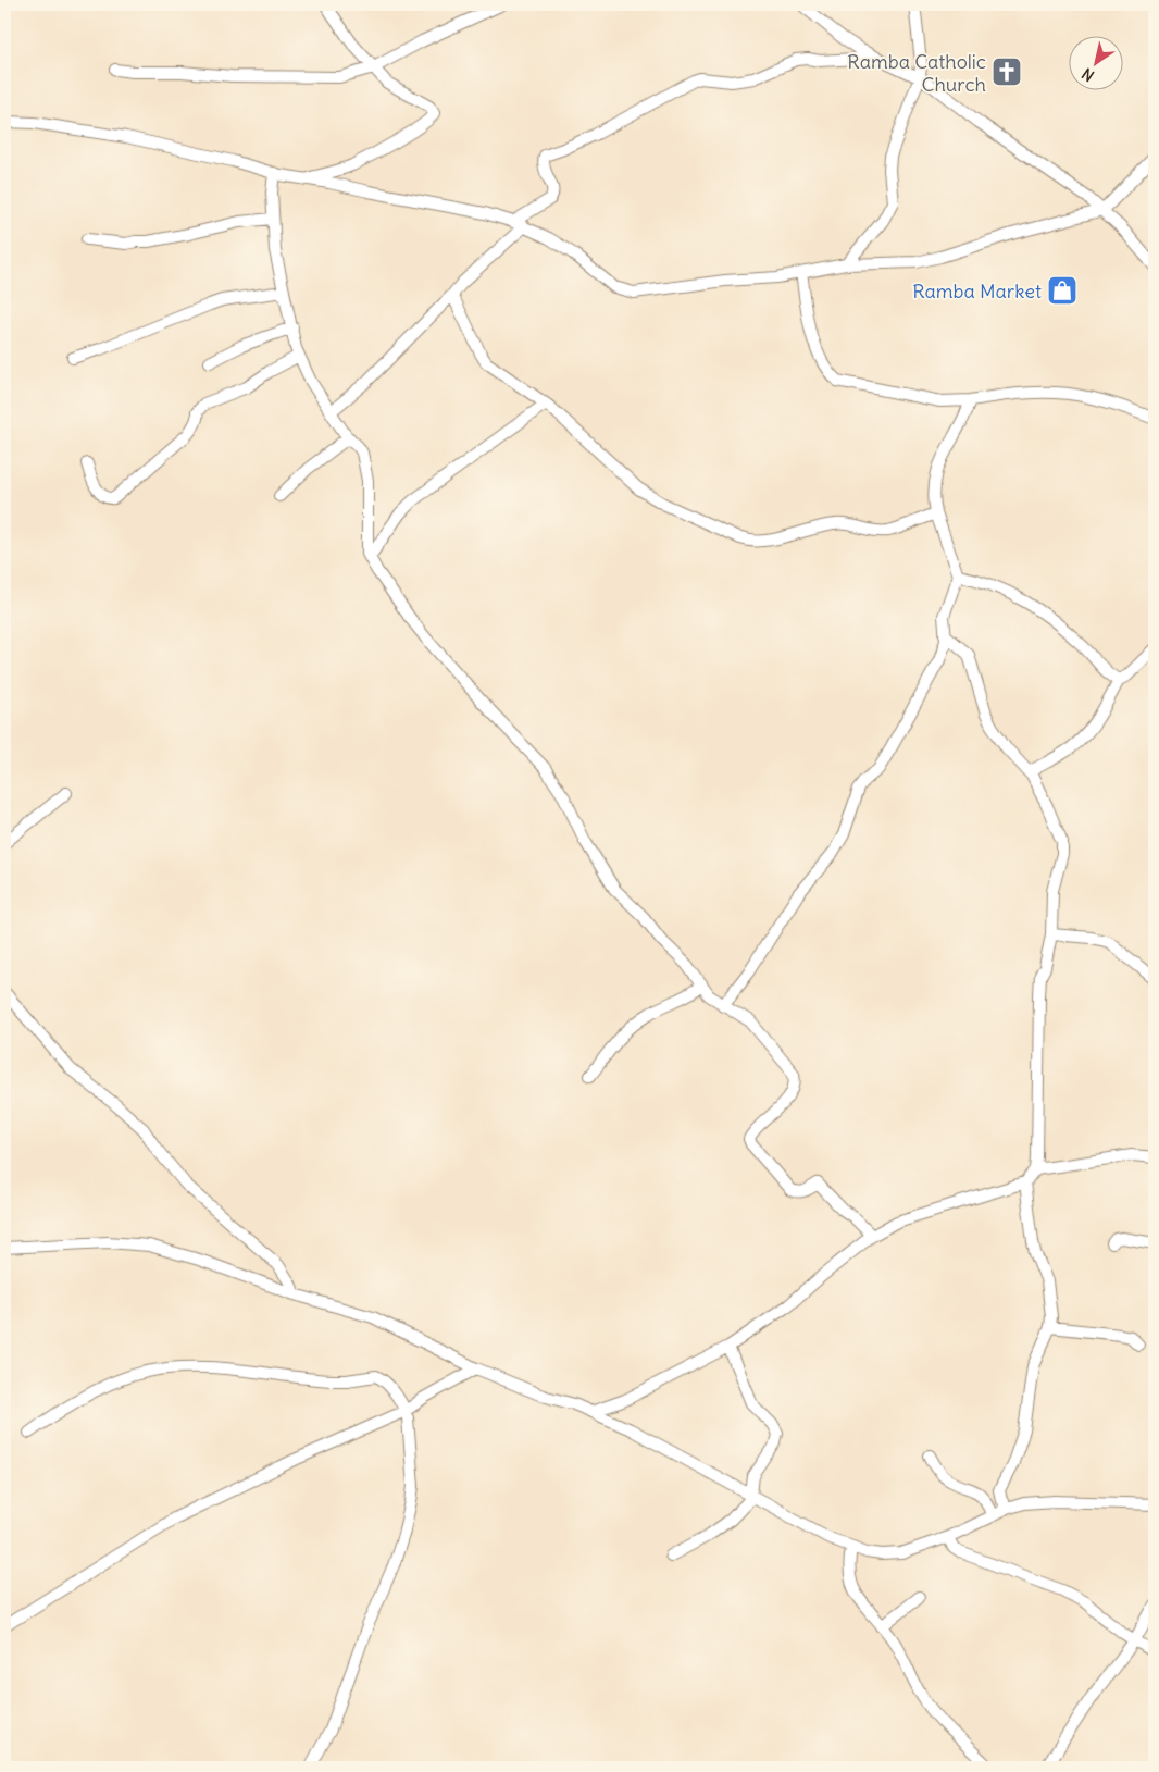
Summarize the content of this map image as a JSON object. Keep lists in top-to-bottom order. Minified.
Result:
{"places":{"church":["Ramba Catholic Church"],"shop":["Ramba Market"]},"north":"bottom left"}
